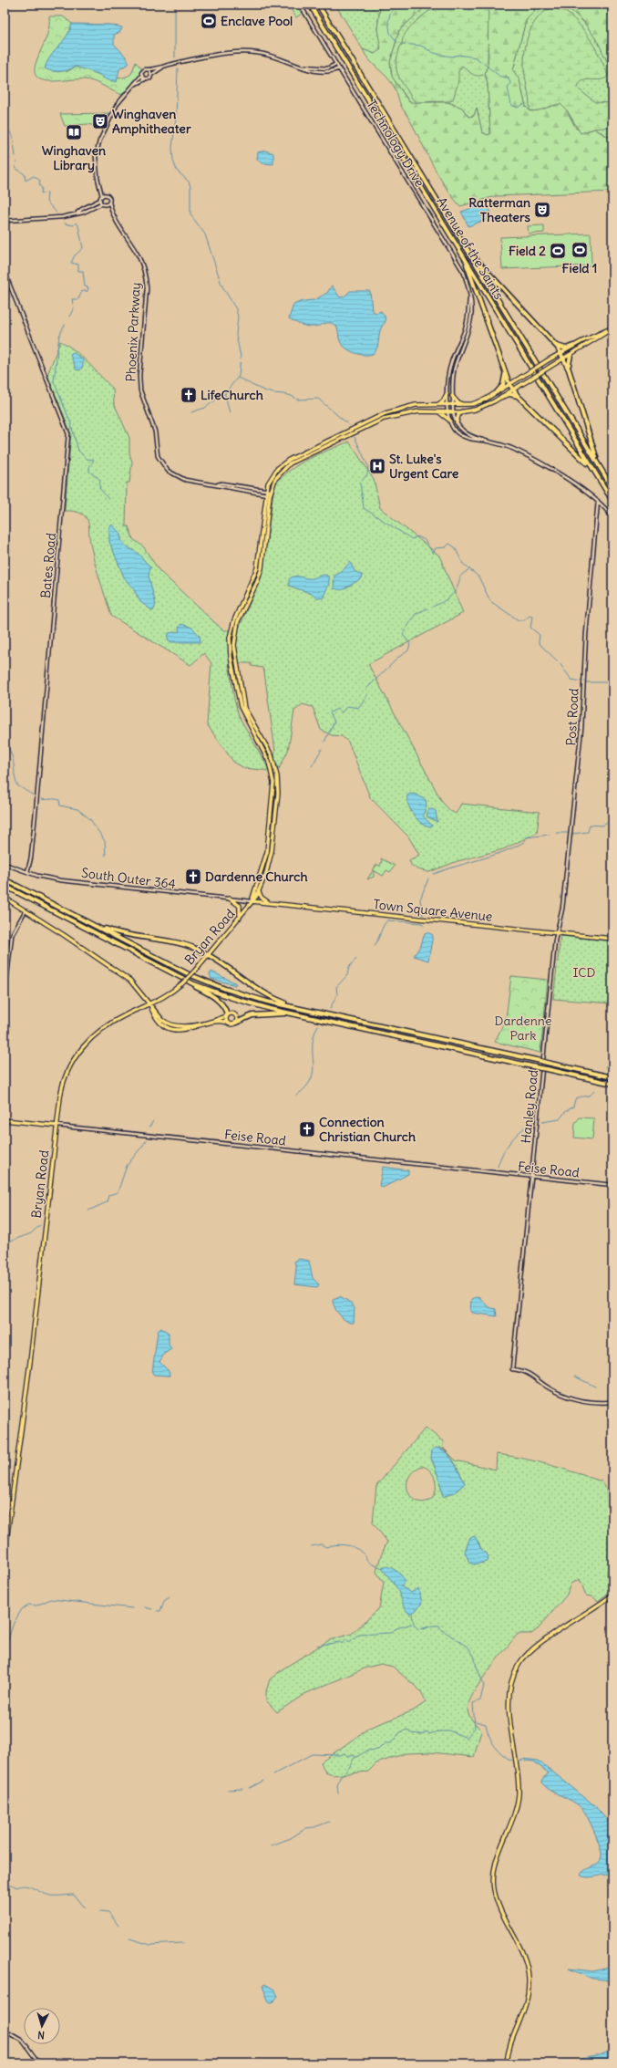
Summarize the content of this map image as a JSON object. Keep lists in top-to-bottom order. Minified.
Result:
{"streets":{"highway":["Avenue of the Saints"],"main road":["Town Square Avenue","Bryan Road","Feise Road"],"street":["Technology Drive","Phoenix Parkway","Bates Road","Post Road","South Outer 364","Hanley Road"]},"crossings":[["Technology Drive","Post Road"],["Bates Road","South Outer 364"],["Post Road","Town Square Avenue"],["Post Road","Hanley Road"],["South Outer 364","Town Square Avenue"],["South Outer 364","Bryan Road"],["Town Square Avenue","Bryan Road"],["Town Square Avenue","Hanley Road"],["Bryan Road","Feise Road"],["Hanley Road","Feise Road"]],"parks":["ICD","Dardenne Park"],"places":{"sports":["Enclave Pool","Field 1","Field 2"],"theatre":["Winghaven Amphitheater","Ratterman Theaters"],"library":["Winghaven Library"],"church":["LifeChurch","Dardenne Church","Connection Christian Church"],"hospital":["St. Luke's Urgent Care"]},"north":"bottom"}
